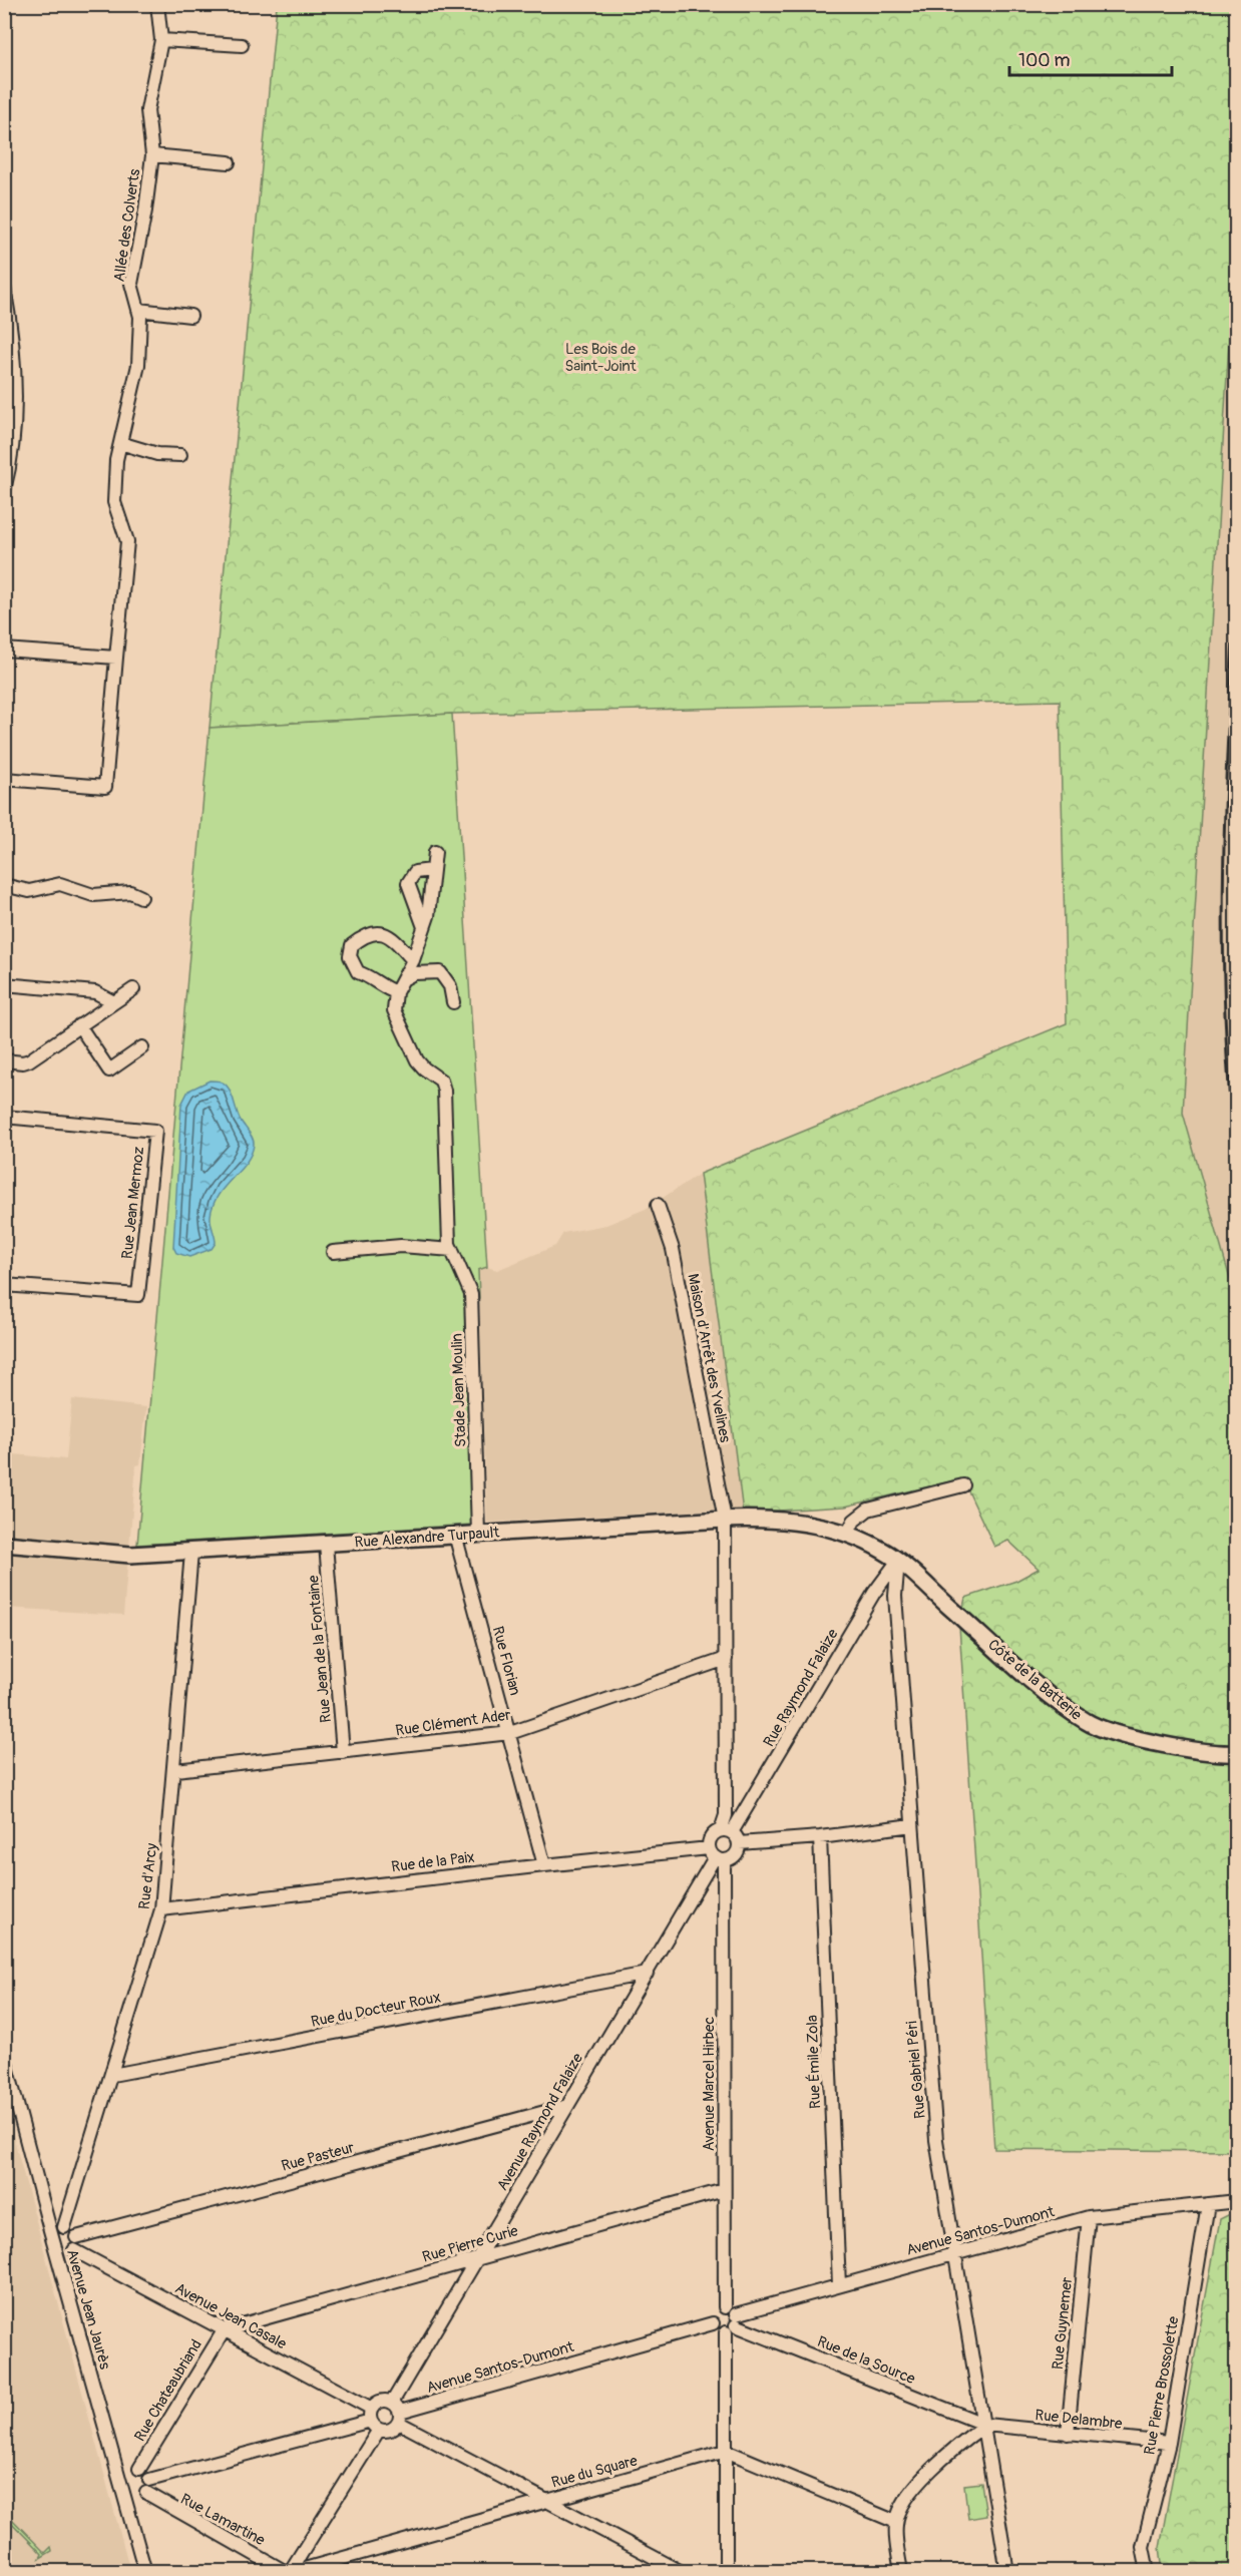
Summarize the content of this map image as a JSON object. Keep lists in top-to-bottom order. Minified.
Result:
{"streets":{"main road":["Rue Alexandre Turpault","Côte de la Batterie"],"street":["Allée des Colverts","Rue Jean Mermoz","Maison d'Arrêt des Yvelines","Stade Jean Moulin","Rue Jean de la Fontaine","Rue Florian","Rue Raymond Falaize","Rue Clément Ader","Rue de la Paix","Rue d'Arcy","Rue du Docteur Roux","Rue Émile Zola","Rue Gabriel Péri","Avenue Marcel Hirbec","Avenue Raymond Falaize","Rue Pasteur","Avenue Santos-Dumont","Rue Pierre Curie","Avenue Jean Jaurès","Avenue Jean Casale","Rue Guynemer","Rue de la Source","Rue Pierre Brossolette","Rue Chateaubriand","Rue Delambre","Rue du Square","Rue Lamartine"]},"crossings":[["Maison d'Arrêt des Yvelines","Rue Alexandre Turpault"],["Stade Jean Moulin","Rue Alexandre Turpault"],["Rue Alexandre Turpault","Rue Jean de la Fontaine"],["Rue Alexandre Turpault","Rue Florian"],["Rue Alexandre Turpault","Côte de la Batterie"],["Rue Alexandre Turpault","Rue Raymond Falaize"],["Rue Alexandre Turpault","Rue d'Arcy"],["Rue Alexandre Turpault","Rue Gabriel Péri"],["Rue Jean de la Fontaine","Rue Clément Ader"],["Rue Florian","Rue Clément Ader"],["Rue Florian","Rue de la Paix"],["Rue Raymond Falaize","Rue de la Paix"],["Rue Raymond Falaize","Rue Gabriel Péri"],["Rue Raymond Falaize","Avenue Marcel Hirbec"],["Rue Raymond Falaize","Avenue Raymond Falaize"],["Rue Clément Ader","Rue d'Arcy"],["Rue de la Paix","Rue d'Arcy"],["Rue de la Paix","Avenue Marcel Hirbec"],["Rue de la Paix","Avenue Raymond Falaize"],["Rue d'Arcy","Rue du Docteur Roux"],["Rue du Docteur Roux","Avenue Raymond Falaize"],["Rue Émile Zola","Avenue Santos-Dumont"],["Rue Gabriel Péri","Avenue Santos-Dumont"],["Rue Gabriel Péri","Rue de la Source"],["Rue Gabriel Péri","Rue Delambre"],["Avenue Marcel Hirbec","Avenue Raymond Falaize"],["Avenue Marcel Hirbec","Avenue Santos-Dumont"],["Avenue Marcel Hirbec","Rue Pierre Curie"],["Avenue Marcel Hirbec","Rue de la Source"],["Avenue Marcel Hirbec","Rue du Square"],["Avenue Raymond Falaize","Rue Pasteur"],["Avenue Raymond Falaize","Avenue Santos-Dumont"],["Avenue Raymond Falaize","Rue Pierre Curie"],["Rue Pasteur","Avenue Jean Jaurès"],["Rue Pasteur","Avenue Jean Casale"],["Avenue Santos-Dumont","Rue Guynemer"],["Avenue Santos-Dumont","Rue de la Source"],["Avenue Santos-Dumont","Rue Pierre Brossolette"],["Rue Pierre Curie","Avenue Jean Casale"],["Rue Pierre Curie","Rue Chateaubriand"],["Avenue Jean Casale","Rue Chateaubriand"],["Rue Guynemer","Rue Delambre"],["Rue de la Source","Rue Delambre"],["Rue Pierre Brossolette","Rue Delambre"],["Rue du Square","Rue Lamartine"]],"parks":["Les Bois de Saint-Joint"],"scale_bar":"100 m"}
